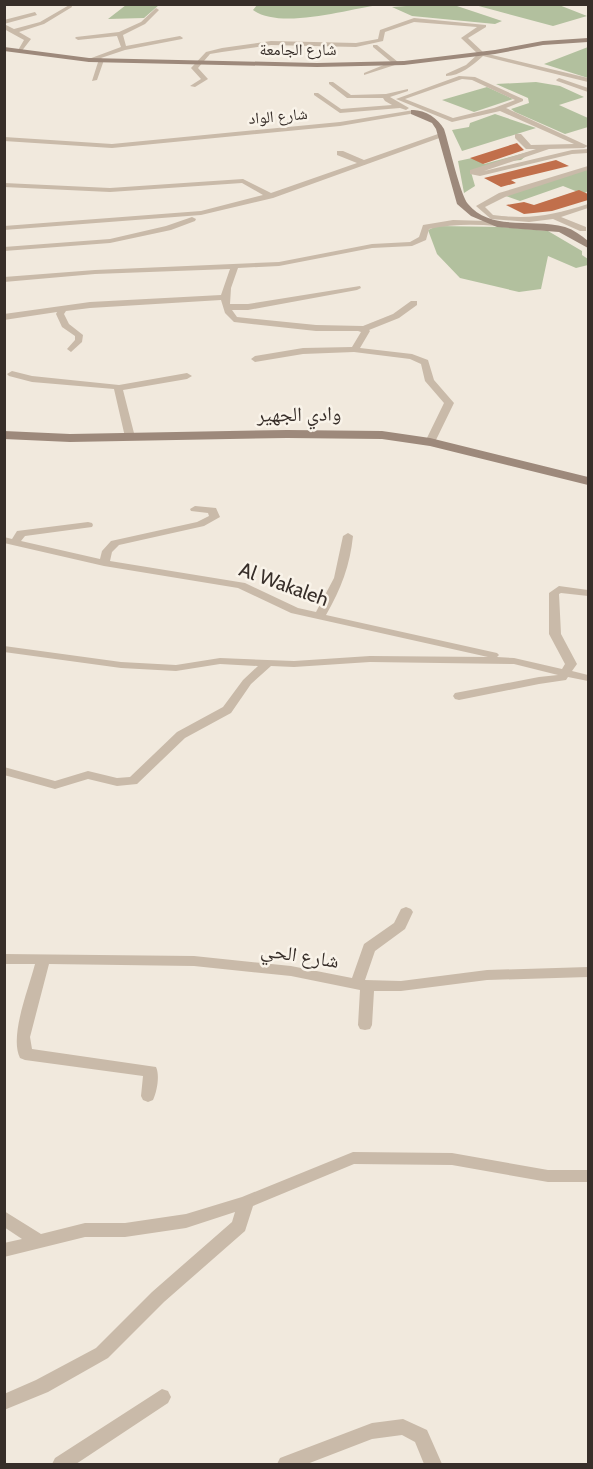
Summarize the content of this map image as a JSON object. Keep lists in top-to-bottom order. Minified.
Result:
{"streets":{"street":["شارع الجامعة","شارع الواد","وادي الجهير","Al Wakaleh","شارع الحي"]}}
